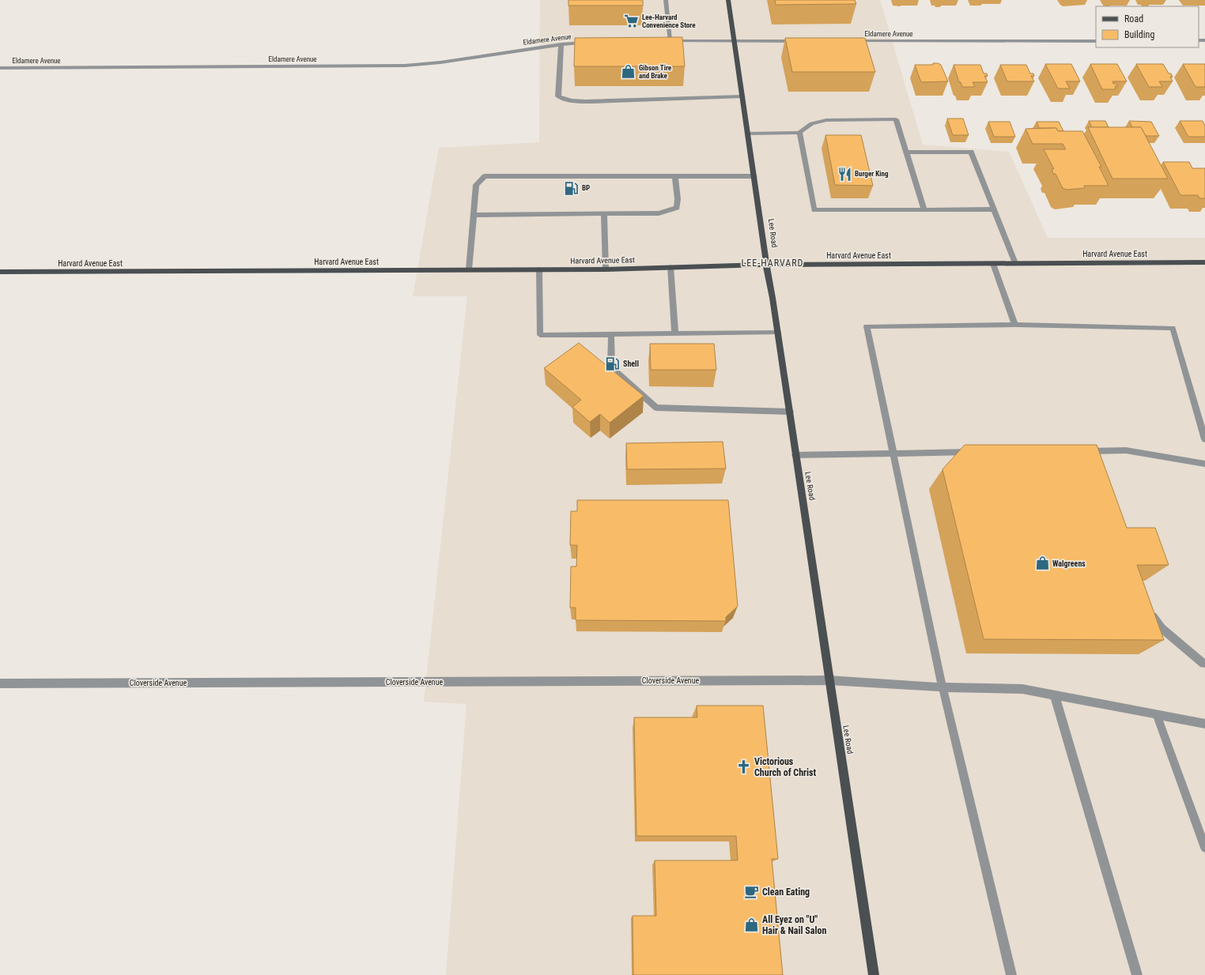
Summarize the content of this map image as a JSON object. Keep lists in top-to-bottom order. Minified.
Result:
{"streets":{"main road":["Lee Road","Harvard Avenue East"],"street":["Eldamere Avenue","Cloverside Avenue"]},"crossings":[["Lee Road","Harvard Avenue East"],["Lee Road","Cloverside Avenue"]],"districts":["LEE-HARVARD"],"places":{"supermarket":["Lee-Harvard Convenience Store"],"shop":["Gibson Tire and Brake","Walgreens","All Eyez on \"U\" Hair & Nail Salon"],"restaurant":["Burger King"],"fuel station":["BP","Shell"],"church":["Victorious Church of Christ"],"cafe":["Clean Eating"]},"legend":["Road","Building"]}
